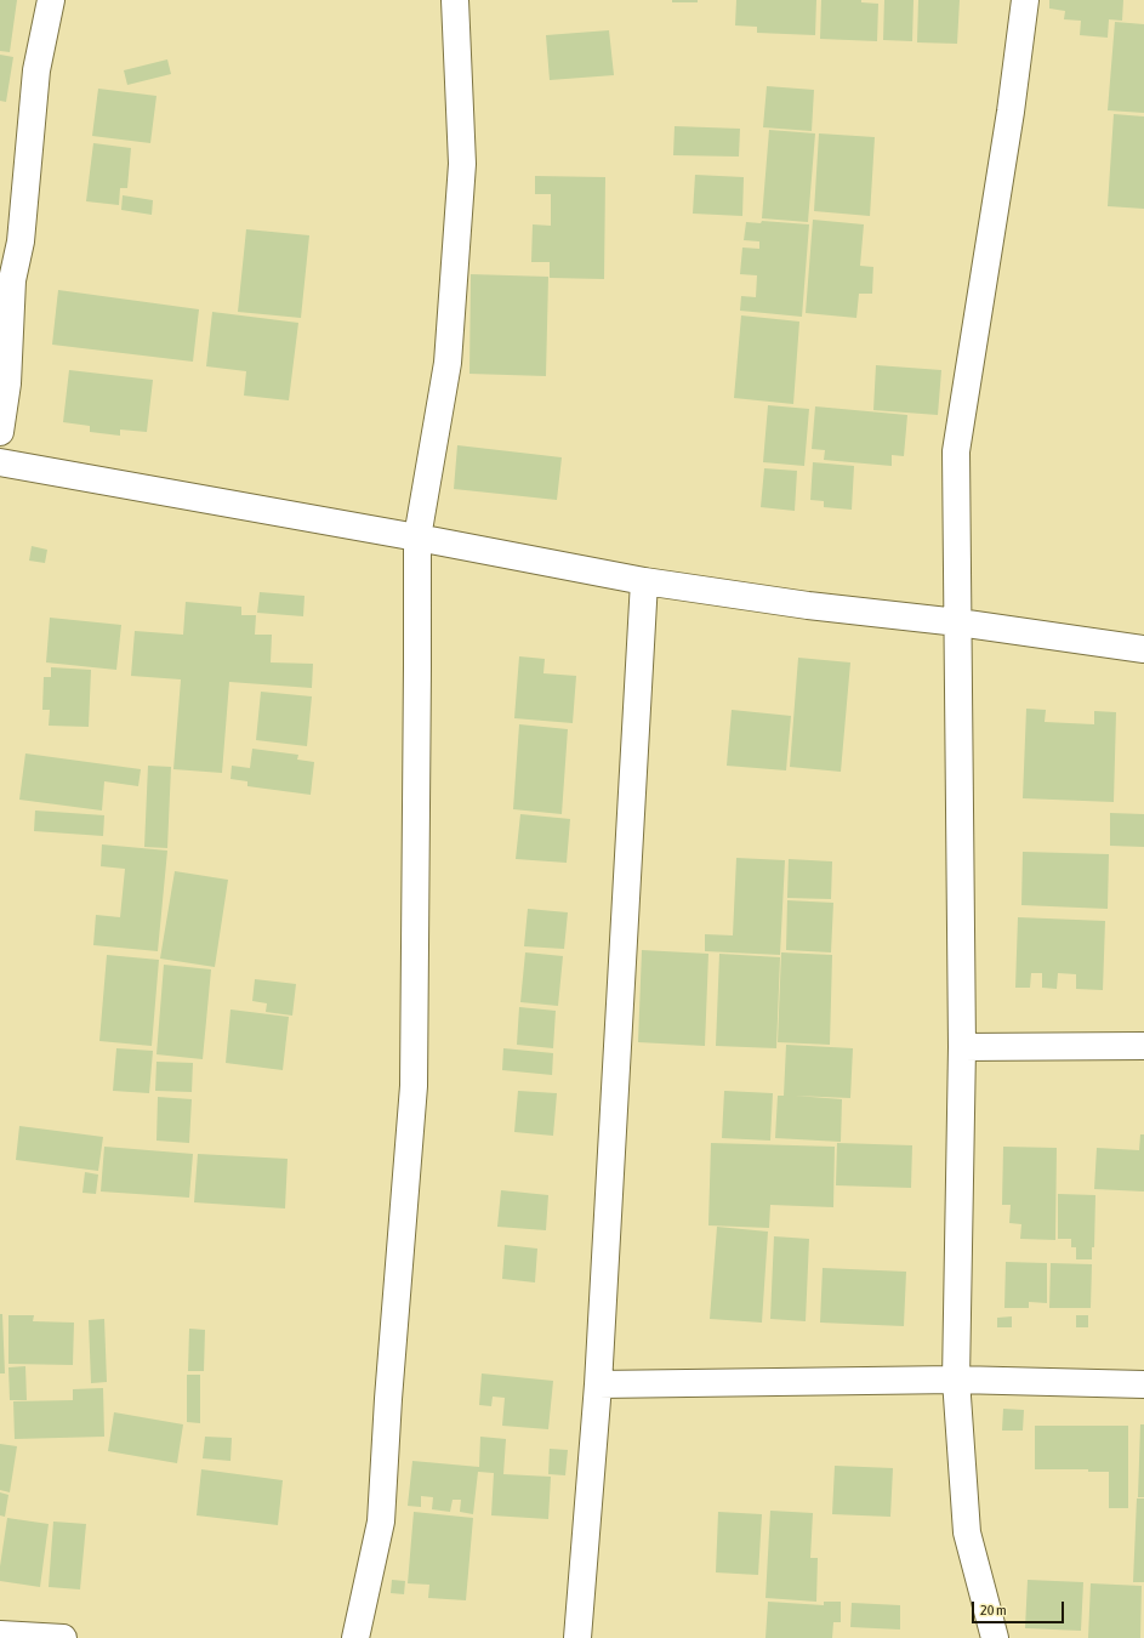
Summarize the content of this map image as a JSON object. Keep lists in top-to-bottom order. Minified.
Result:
{"scale_bar":"20 m"}
